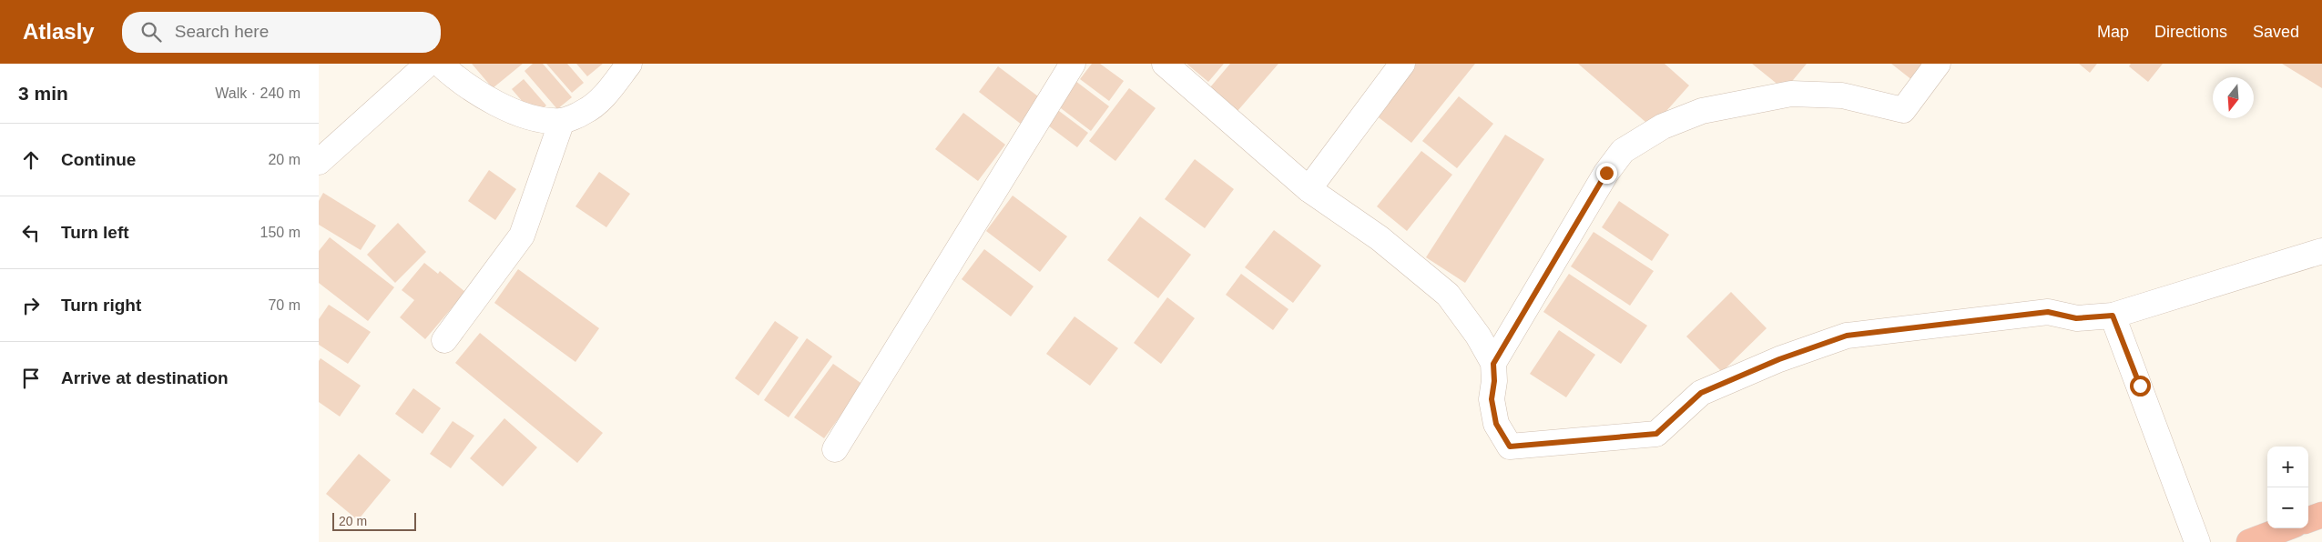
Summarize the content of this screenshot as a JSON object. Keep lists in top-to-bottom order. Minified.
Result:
{"scale_bar":"20 m","north":"bottom","page":{"header":"Atlasly","search":"Search here","nav":["Map","Directions","Saved"],"heading":["3 min","Walk · 240 m"],"list":[["Continue","20 m"],["Turn left","150 m"],["Turn right","70 m"],"Arrive at destination"],"map_buttons":["+","−"],"scale":"20 m"}}
